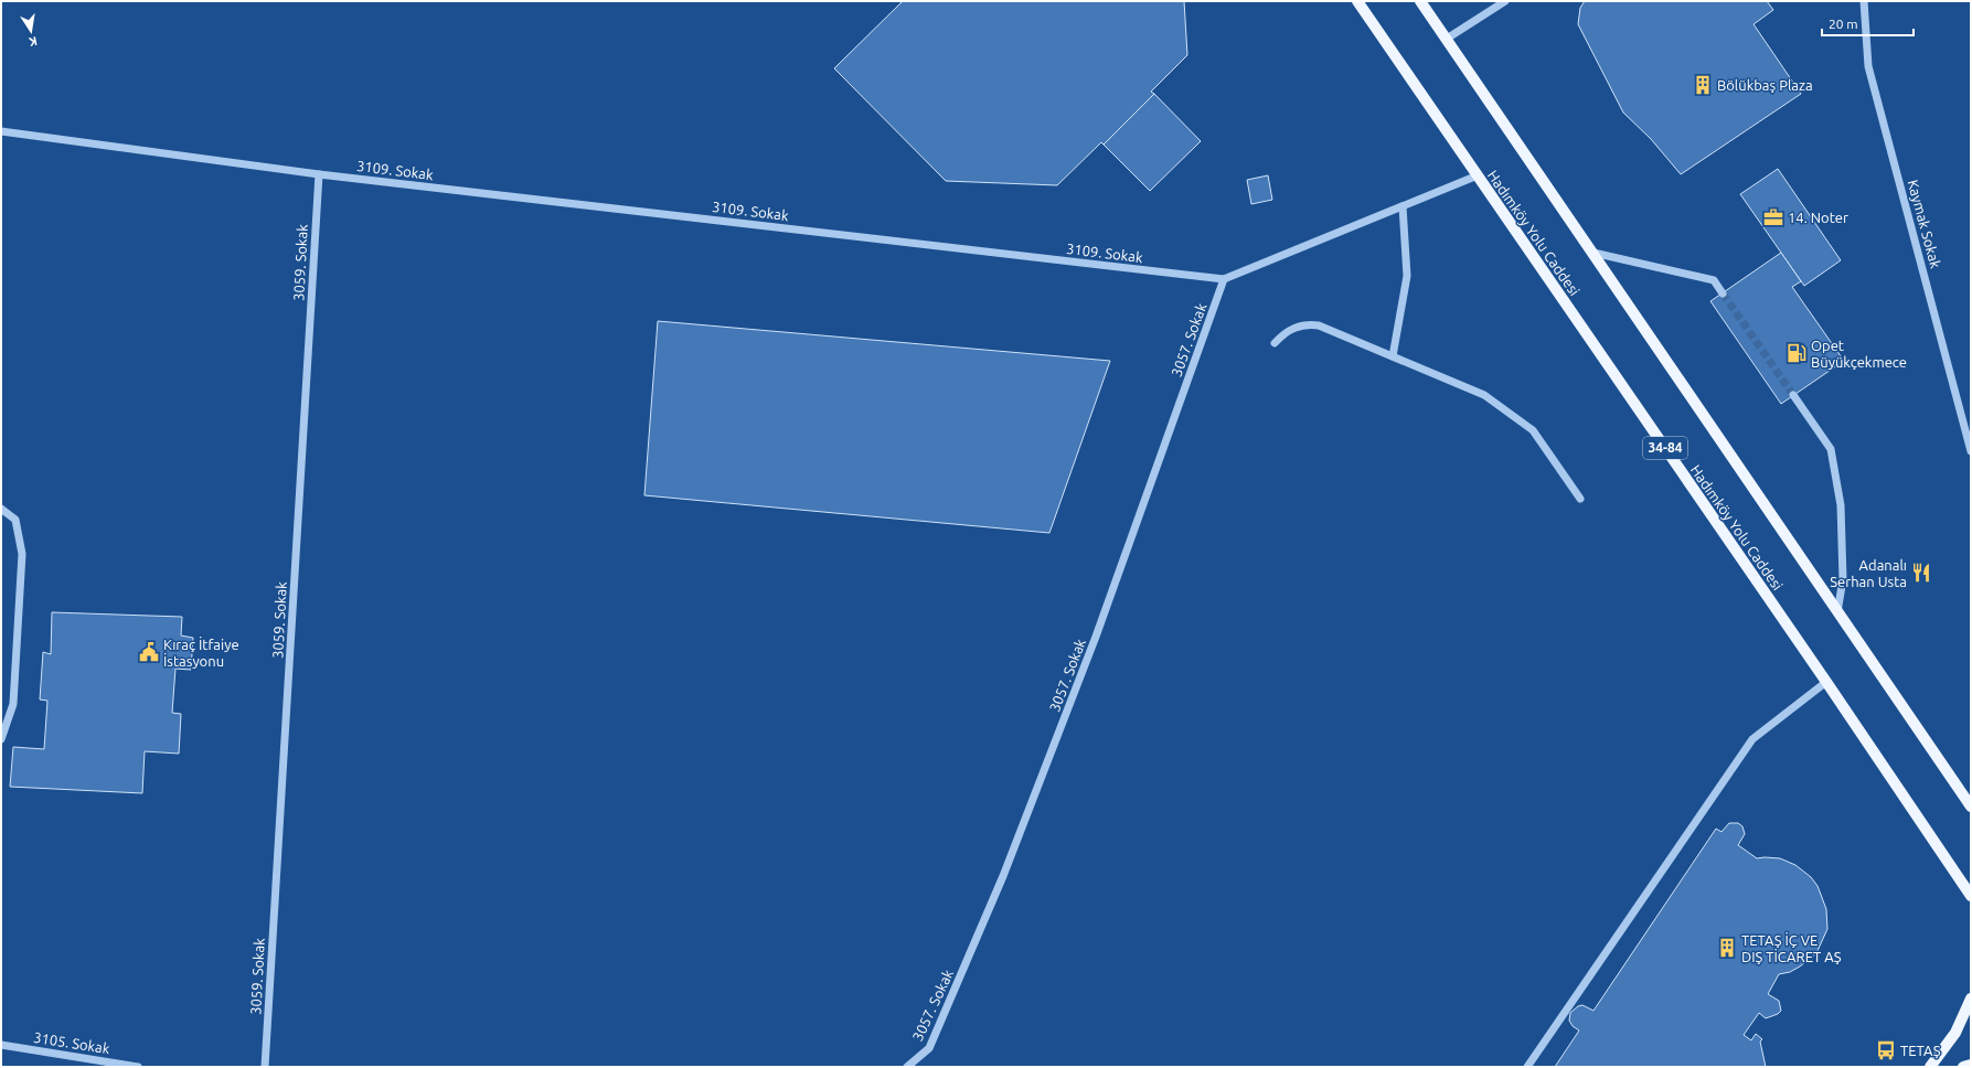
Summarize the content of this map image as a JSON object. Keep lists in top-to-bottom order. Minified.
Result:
{"streets":{"main road":["Hadımköy Yolu Caddesi","34-84"],"street":["3109. Sokak","Kaymak Sokak","3059. Sokak","3057. Sokak","3105. Sokak"]},"crossings":[["3109. Sokak","Hadımköy Yolu Caddesi"],["3109. Sokak","3059. Sokak"],["3109. Sokak","3057. Sokak"]],"places":{"building":["Bölükbaş Plaza","TETAŞ İÇ VE DIŞ TİCARET AŞ"],"office":["14. Noter"],"fuel station":["Opet Büyükçekmece"],"restaurant":["Adanalı Serhan Usta"],"public building":["Kıraç İtfaiye İstasyonu"],"bus stop":["TETAŞ"]},"scale_bar":"20 m","north":"bottom"}
